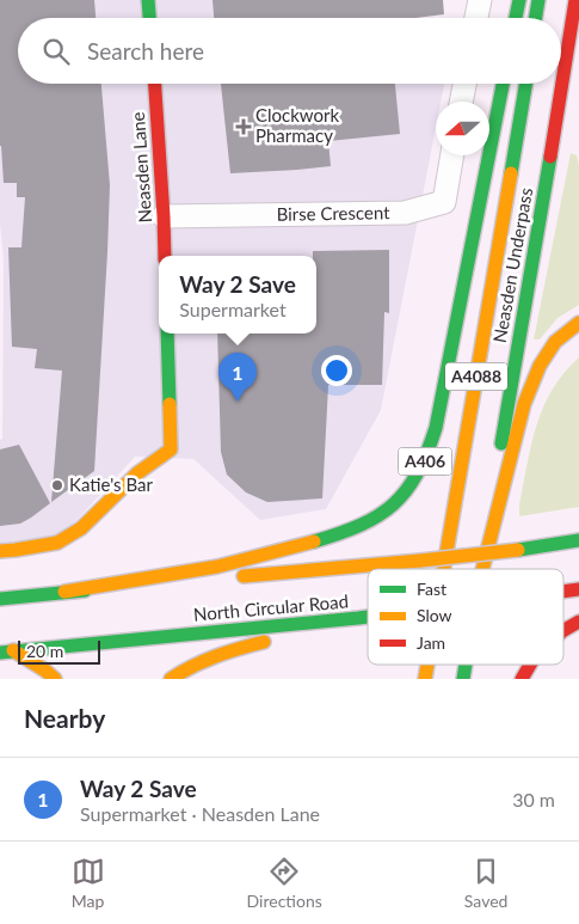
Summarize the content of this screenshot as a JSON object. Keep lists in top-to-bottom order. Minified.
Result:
{"streets":{"main road":["Neasden Lane","Neasden Underpass","A4088","A406","North Circular Road"],"street":["Birse Crescent"]},"crossings":[["Neasden Lane","Birse Crescent"],["A406","North Circular Road"]],"places":{"health":["Clockwork Pharmacy"],"other":["Katie's Bar"]},"legend":["Fast","Slow","Jam"],"scale_bar":"20 m","north":"left","page":{"search":"Search here","popup":["Way 2 Save","Supermarket"],"pins":"1","scale":"20 m","heading":"Nearby","list":[{"mark":"1","name":"Way 2 Save","note":"Supermarket · Neasden Lane","value":"30 m"}],"nav":["Map","Directions","Saved"]}}
